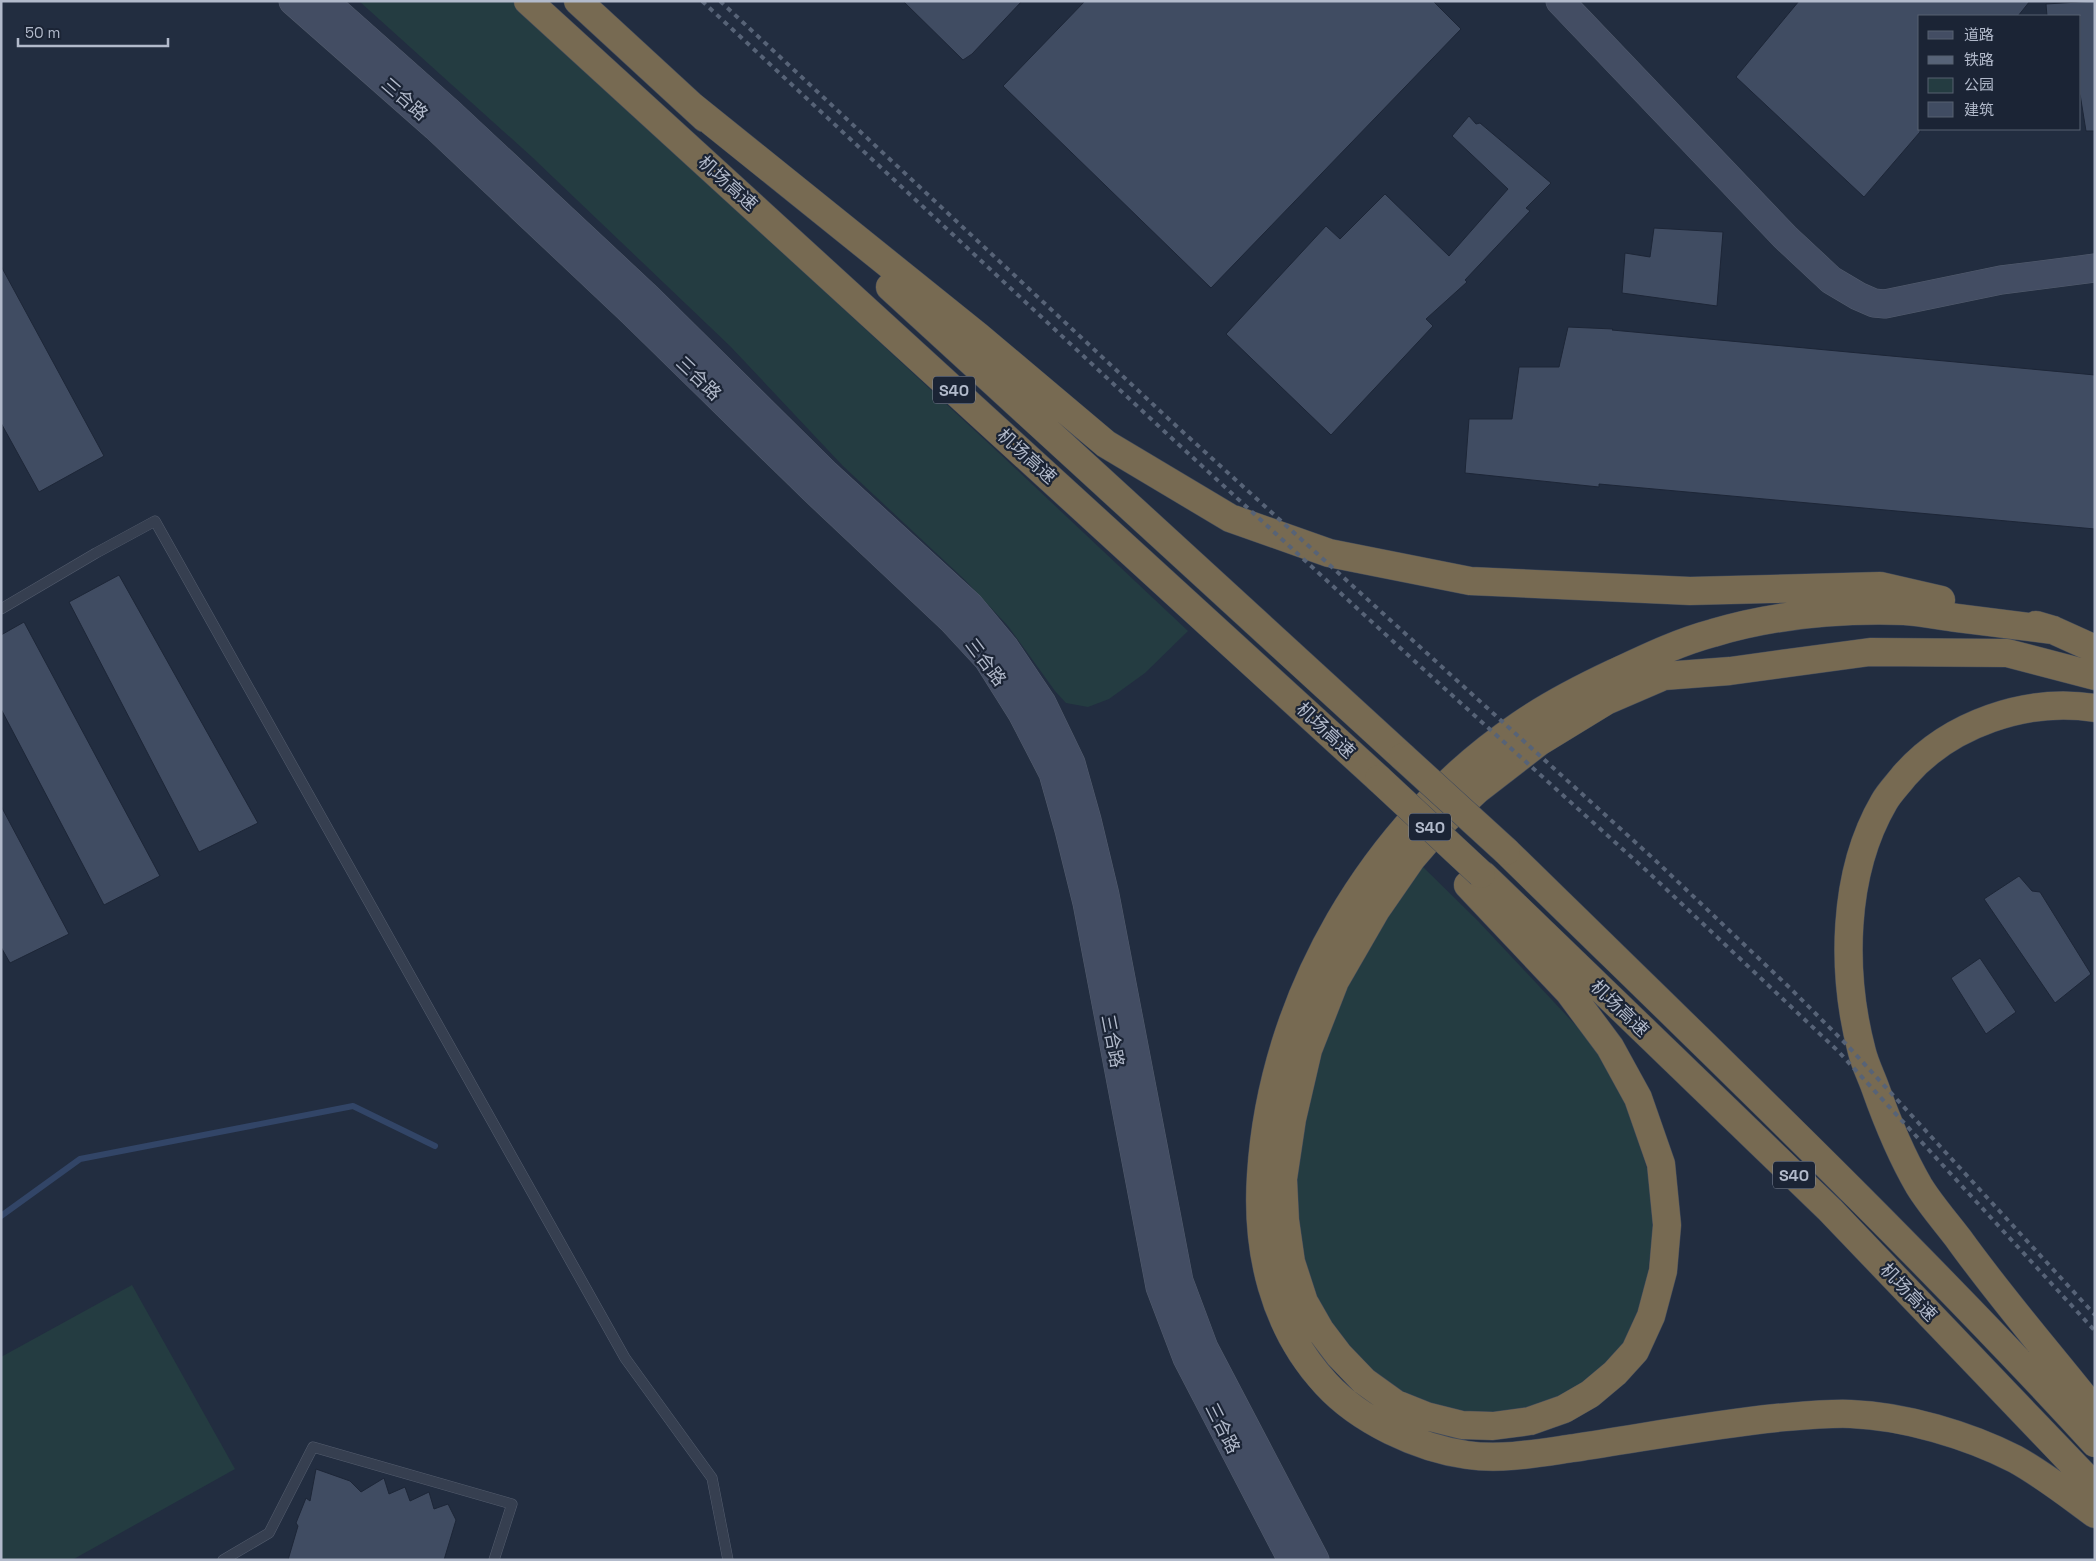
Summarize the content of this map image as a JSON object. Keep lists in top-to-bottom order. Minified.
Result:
{"streets":{"highway":["机场高速","S40"],"main road":["三合路"]},"legend":["道路","铁路","公园","建筑"],"scale_bar":"50 m"}
